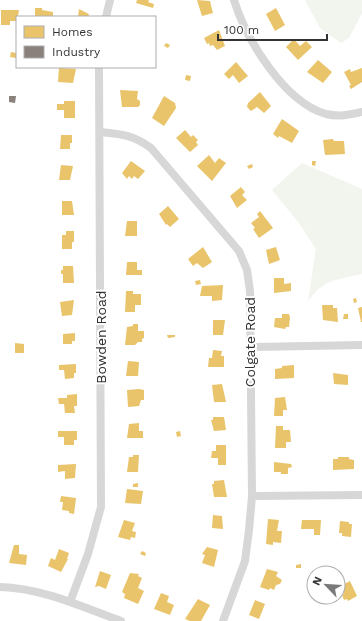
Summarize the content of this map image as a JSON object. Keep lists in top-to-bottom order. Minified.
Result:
{"streets":{"street":["Bowden Road","Colgate Road"]},"crossings":[["Bowden Road","Colgate Road"]],"legend":["Homes","Industry"],"scale_bar":"100 m","north":"top left"}
